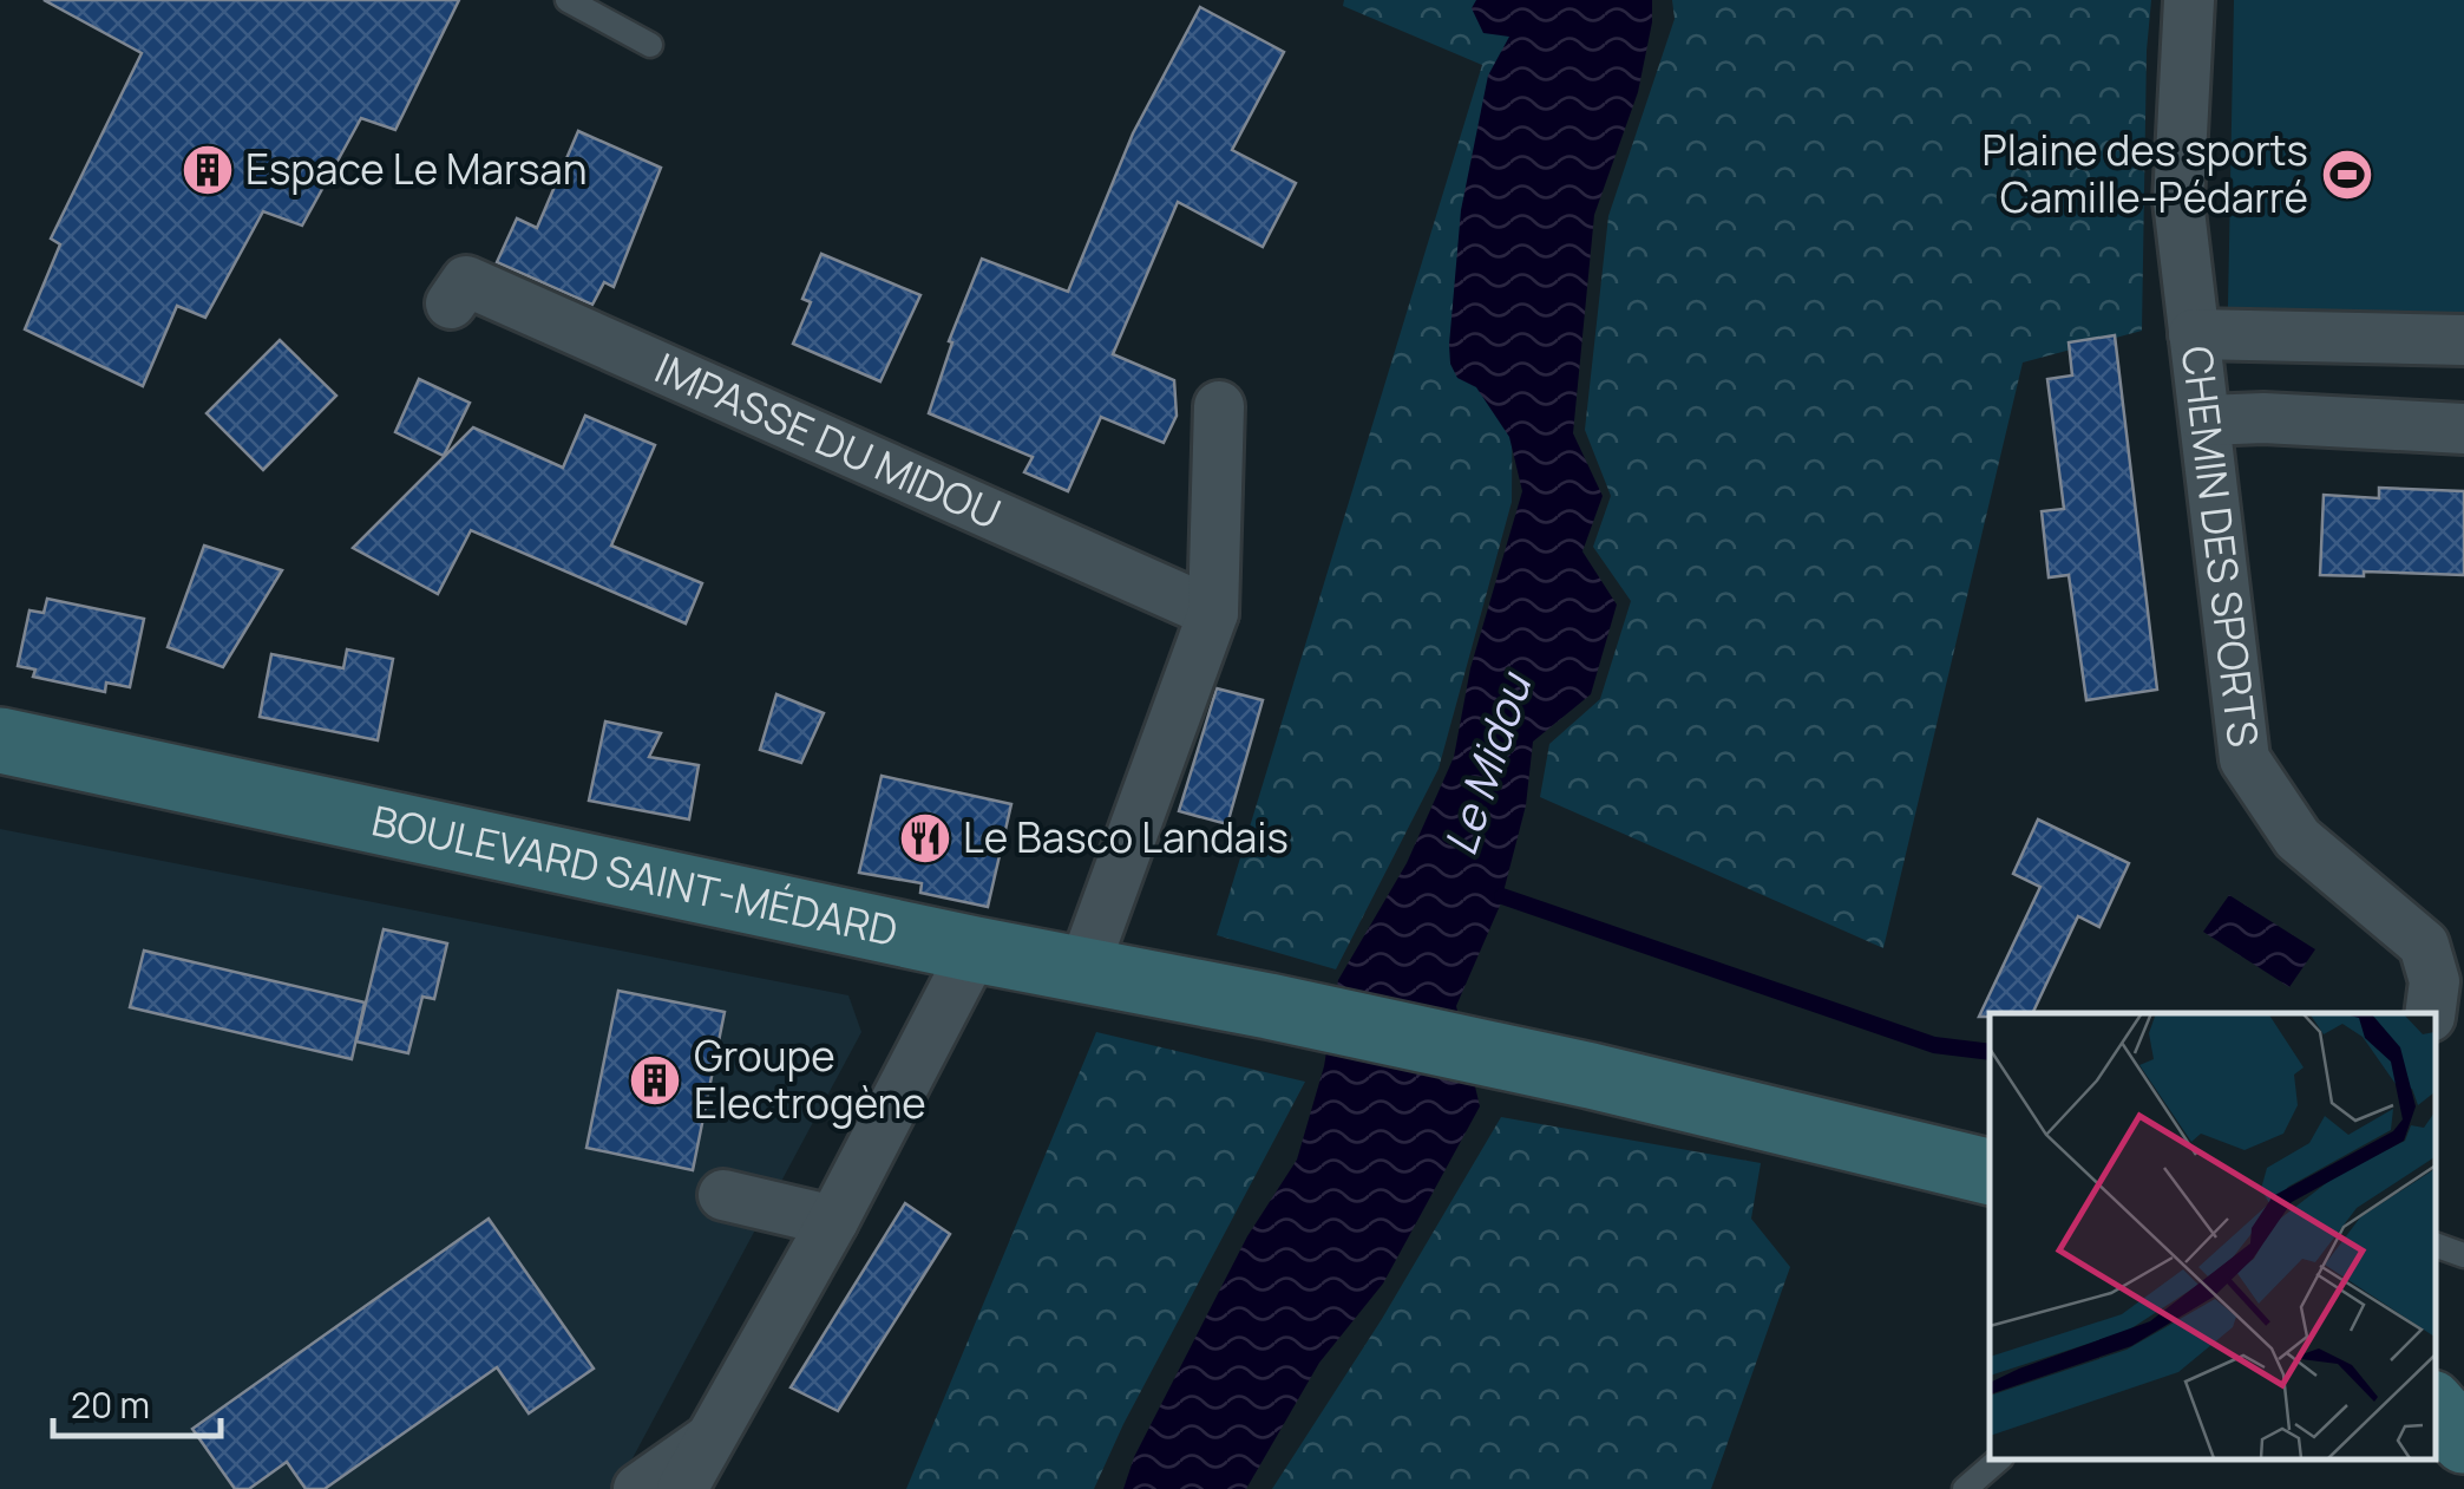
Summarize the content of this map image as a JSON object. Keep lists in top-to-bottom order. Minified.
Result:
{"streets":{"main road":["BOULEVARD SAINT-MÉDARD"],"street":["IMPASSE DU MIDOU","CHEMIN DES SPORTS"]},"water":["Le Midou"],"places":{"building":["Espace Le Marsan","Groupe Electrogène"],"sports":["Plaine des sports Camille-Pédarré"],"restaurant":["Le Basco Landais"]},"scale_bar":"20 m"}
